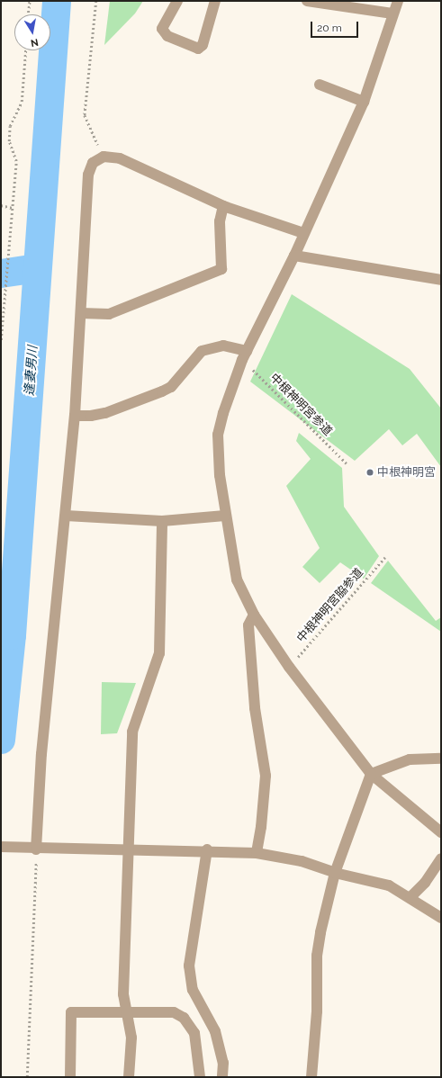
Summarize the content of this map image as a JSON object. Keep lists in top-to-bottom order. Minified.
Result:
{"streets":{"path":["中根神明宮参道","中根神明宮脇参道"]},"water":["逢妻男川"],"places":["中根神明宮"],"scale_bar":"20 m","north":"bottom"}
